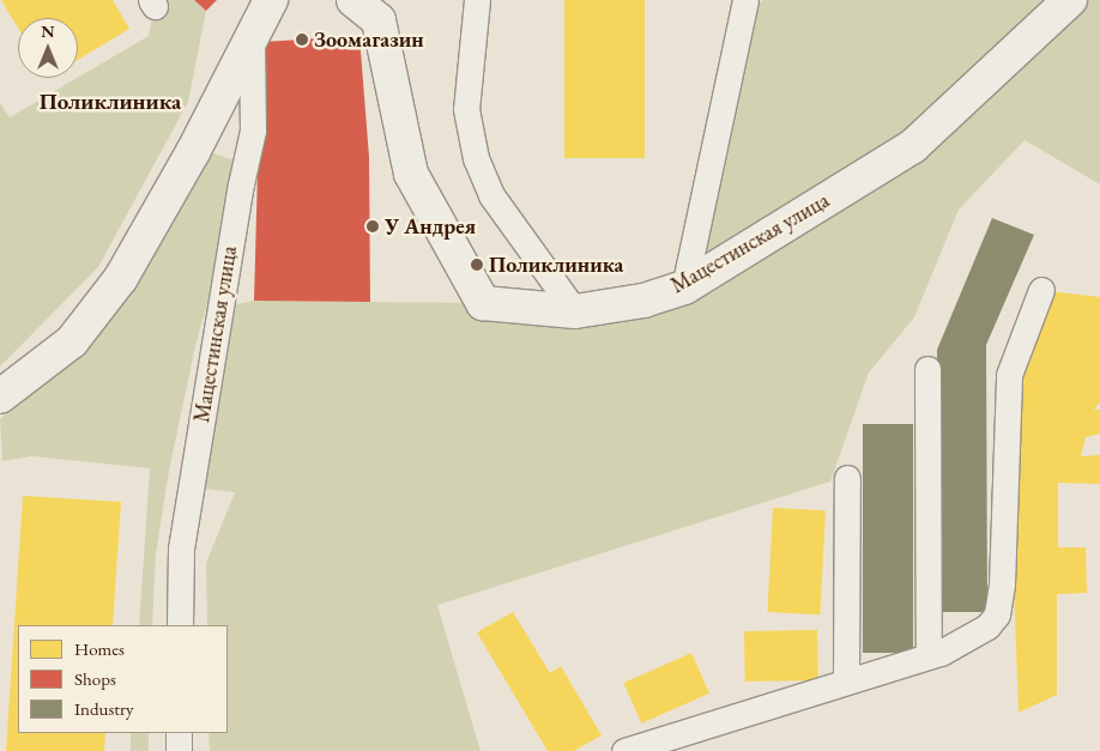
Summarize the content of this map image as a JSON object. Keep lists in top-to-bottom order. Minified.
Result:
{"streets":{"street":["Мацестинская улица"]},"districts":["Поликлиника"],"places":["Зоомагазин","У Андрея","Поликлиника"],"legend":["Homes","Shops","Industry"],"north":"top"}
